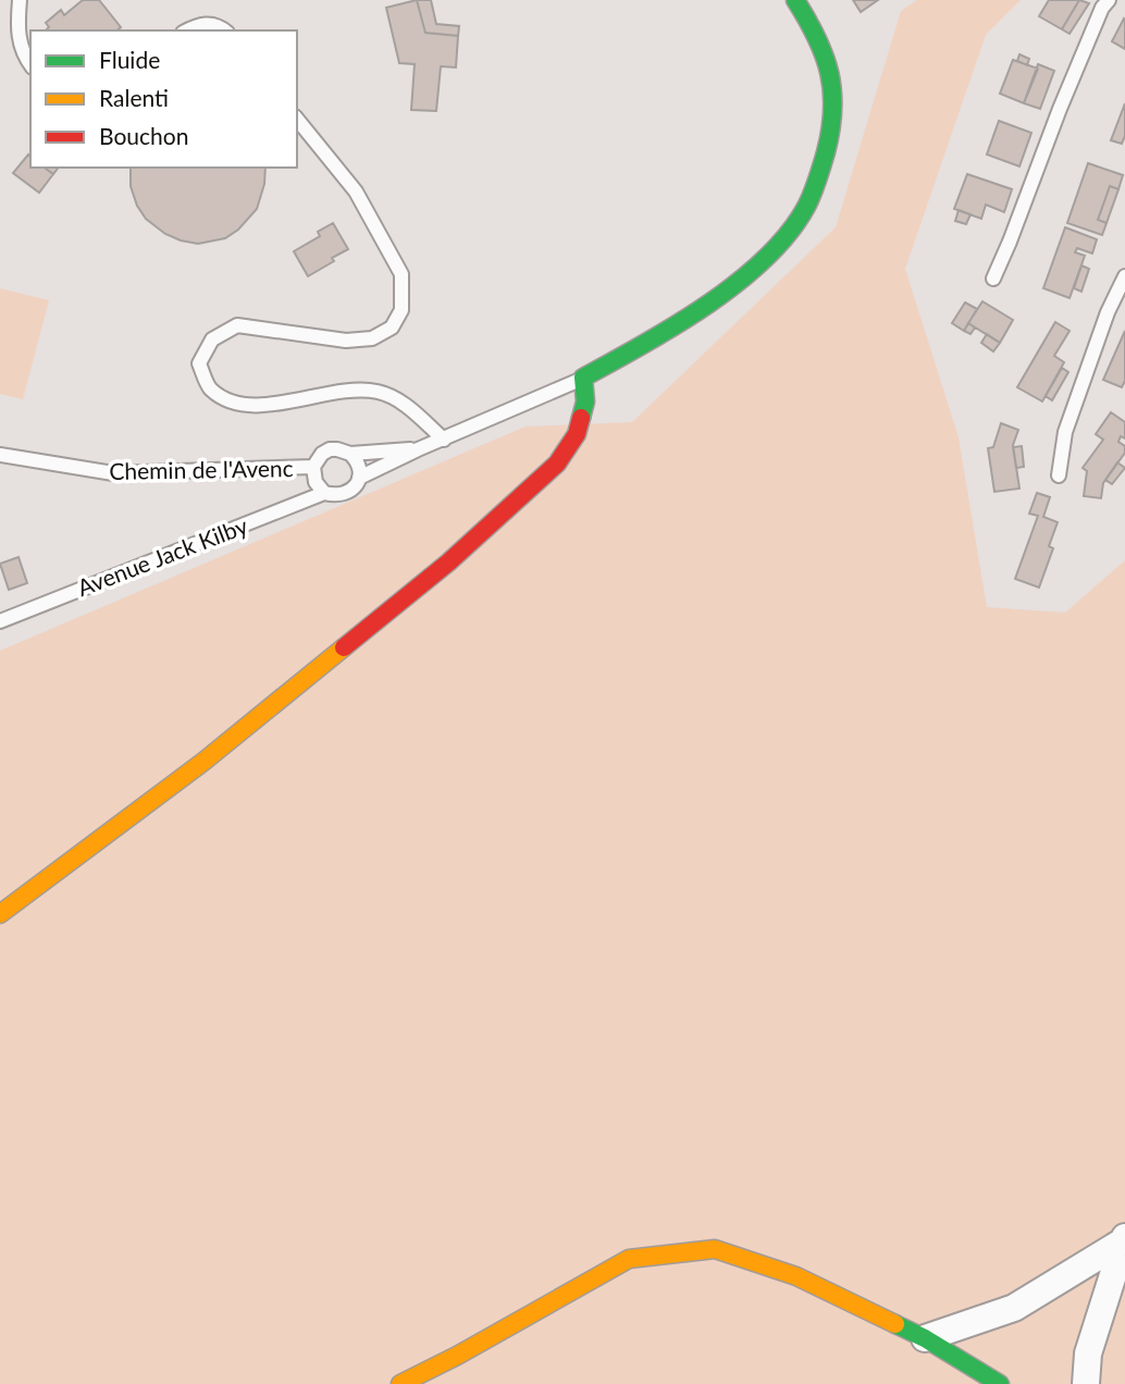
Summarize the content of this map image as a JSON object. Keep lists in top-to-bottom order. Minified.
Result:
{"streets":{"lane":["Chemin de l'Avenc","Avenue Jack Kilby"]},"crossings":[["Chemin de l'Avenc","Avenue Jack Kilby"]],"legend":["Fluide","Ralenti","Bouchon"]}
